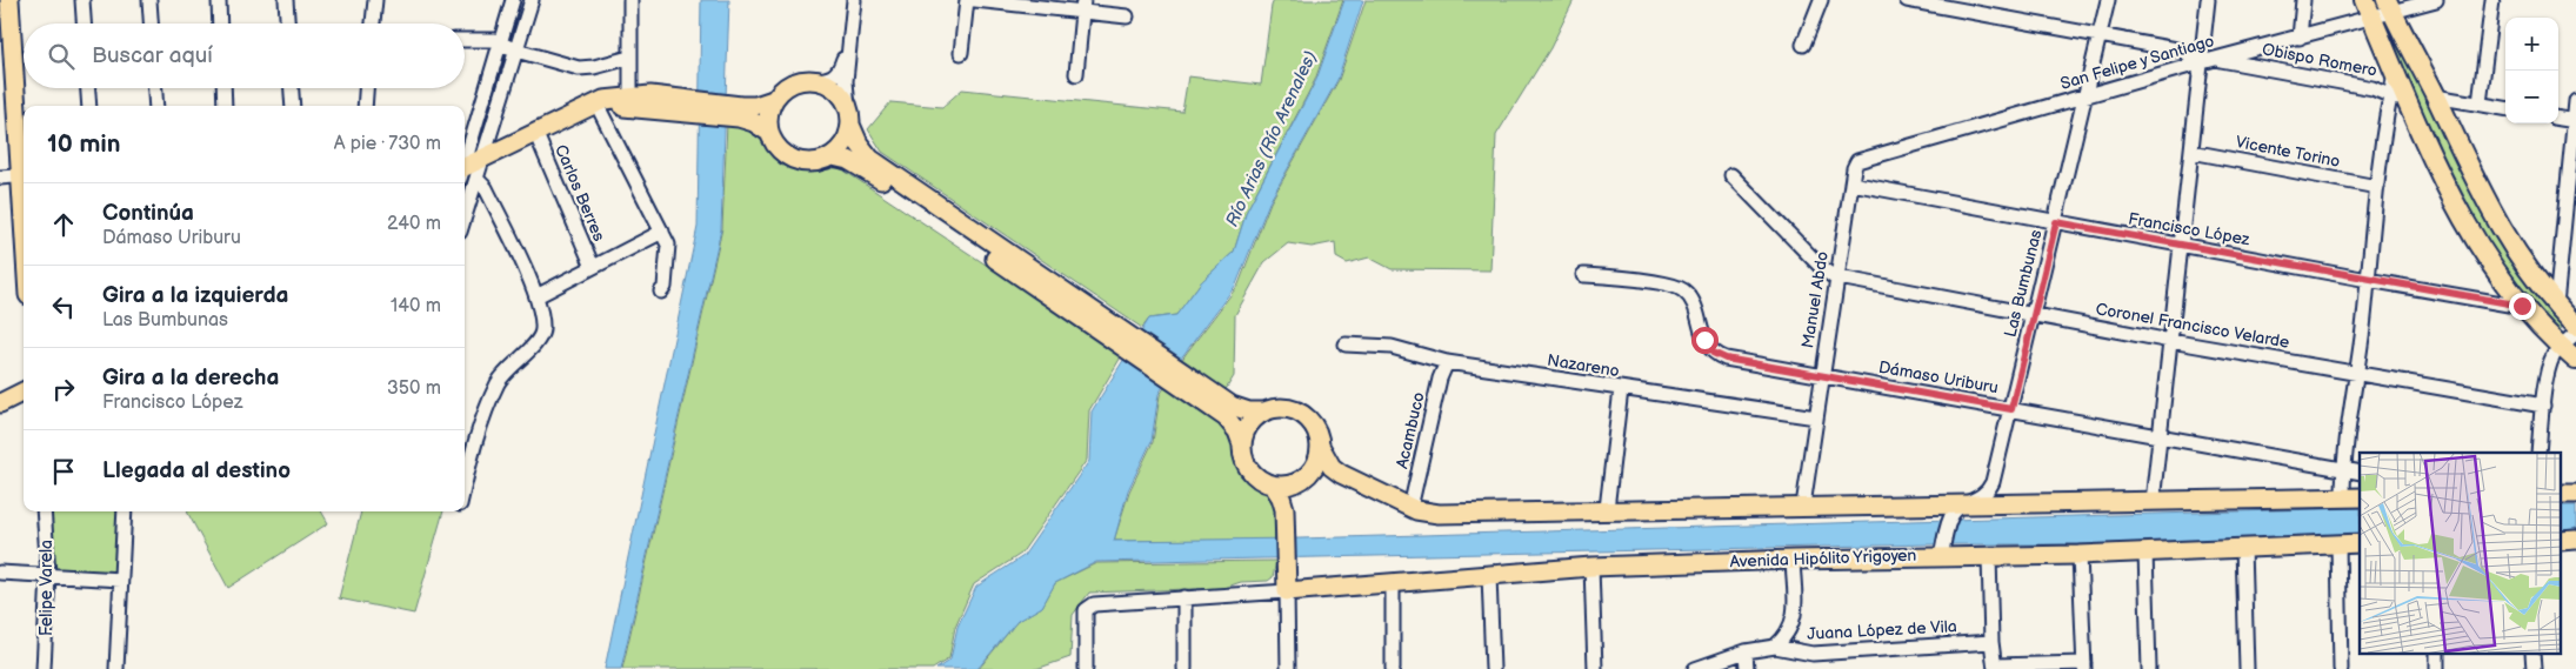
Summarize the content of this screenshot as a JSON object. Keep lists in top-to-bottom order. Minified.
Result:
{"streets":{"main road":["Avenida Hipólito Yrigoyen"],"street":["Obispo Romero","San Felipe y Santiago","Vicente Torino","Carlos Berres","Francisco López","Las Bumbunas","Manuel Abdo","Coronel Francisco Velarde","Nazareno","Dámaso Uriburu","Acambuco","Felipe Varela","Juana López de Vila"]},"crossings":[["Obispo Romero","San Felipe y Santiago"],["San Felipe y Santiago","Las Bumbunas"],["San Felipe y Santiago","Manuel Abdo"],["Francisco López","Las Bumbunas"],["Francisco López","Manuel Abdo"],["Las Bumbunas","Coronel Francisco Velarde"],["Las Bumbunas","Dámaso Uriburu"],["Manuel Abdo","Coronel Francisco Velarde"],["Manuel Abdo","Nazareno"],["Manuel Abdo","Dámaso Uriburu"],["Nazareno","Acambuco"]],"water":["Río Arias (Río Arenales)"],"page":{"map_buttons":["+","−"],"search":"Buscar aquí","heading":["10 min","A pie · 730 m"],"list":[["Continúa","Dámaso Uriburu","240 m"],["Gira a la izquierda","Las Bumbunas","140 m"],["Gira a la derecha","Francisco López","350 m"],"Llegada al destino"]}}
